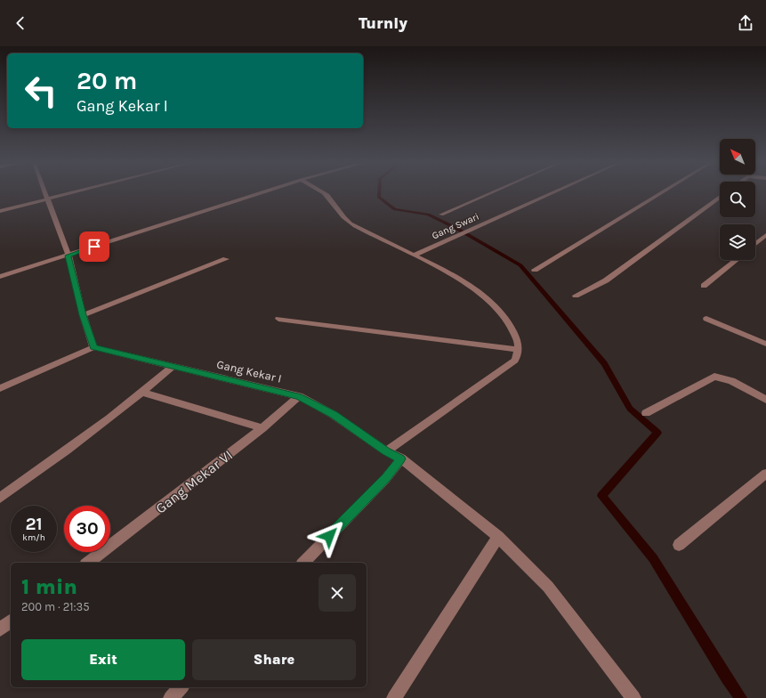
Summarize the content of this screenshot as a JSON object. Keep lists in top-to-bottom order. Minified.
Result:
{"streets":{"street":["Gang Swari","Gang Kekar I","Gang Mekar VI"]},"crossings":[["Gang Kekar I","Gang Mekar VI"]],"north":"top left","page":{"header":"Turnly","turn":["20 m","Gang Kekar I"],"speed":"21 km/h","limit":"30","heading":["1 min","200 m · 21:35"],"buttons":["Exit","Share"]}}
